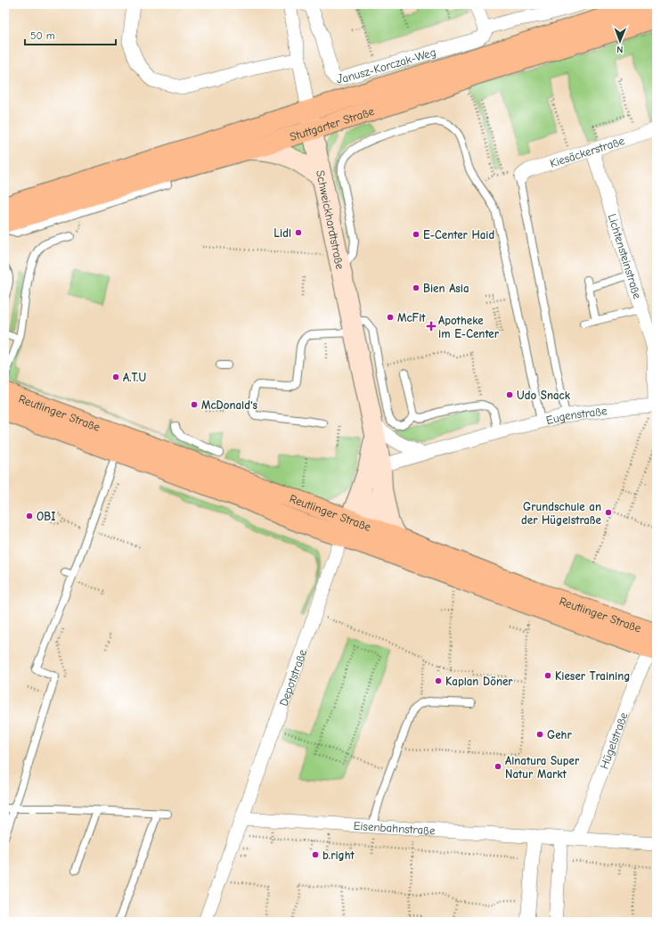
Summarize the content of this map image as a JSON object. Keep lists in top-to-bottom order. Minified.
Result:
{"streets":{"main road":["Stuttgarter Straße","Schweickhardtstraße","Reutlinger Straße"],"street":["Janusz-Korczak-Weg","Kiesäckerstraße","Lichtensteinstraße","Eugenstraße","Depotstraße","Hügelstraße","Eisenbahnstraße"]},"crossings":[["Stuttgarter Straße","Schweickhardtstraße"],["Kiesäckerstraße","Lichtensteinstraße"],["Schweickhardtstraße","Reutlinger Straße"],["Schweickhardtstraße","Eugenstraße"],["Schweickhardtstraße","Depotstraße"],["Lichtensteinstraße","Eugenstraße"],["Reutlinger Straße","Depotstraße"],["Reutlinger Straße","Hügelstraße"],["Depotstraße","Eisenbahnstraße"],["Hügelstraße","Eisenbahnstraße"]],"places":{"other":["Lidl","E-Center Haid","Bien Asia","McFit","A.T.U","Udo Snack","McDonald's","Grundschule an der Hügelstraße","OBI","Kieser Training","Kaplan Döner","Gehr","Alnatura Super Natur Markt","b.right"],"health":["Apotheke im E-Center"]},"scale_bar":"50 m","north":"bottom"}
